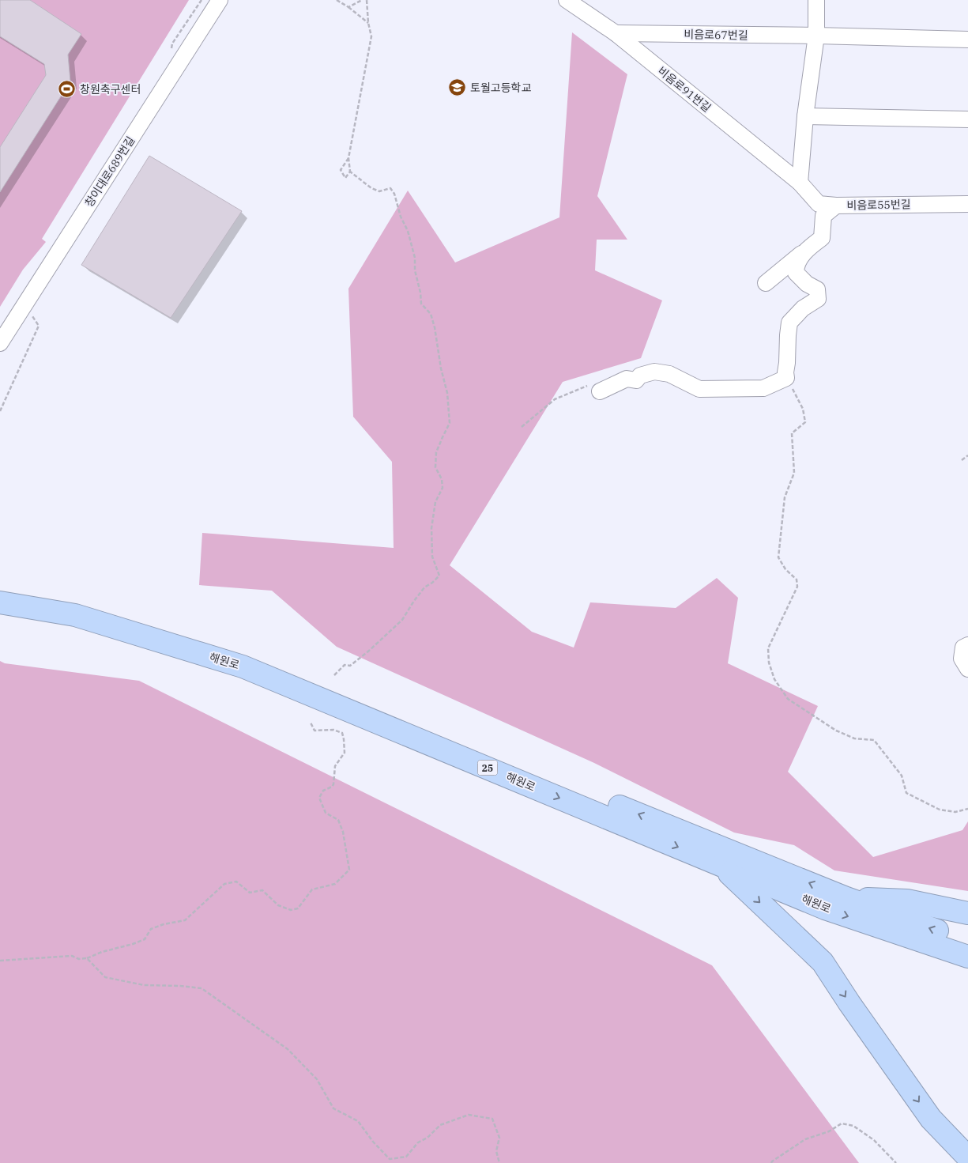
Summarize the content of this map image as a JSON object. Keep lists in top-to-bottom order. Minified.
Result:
{"streets":{"highway":["해원로","25"],"street":["비음로67번길","비음로91번길","창이대로689번길","비음로55번길"]},"crossings":[["비음로67번길","비음로91번길"],["비음로91번길","비음로55번길"]],"places":{"school or university":["토월고등학교"],"sports":["창원축구센터"]}}
